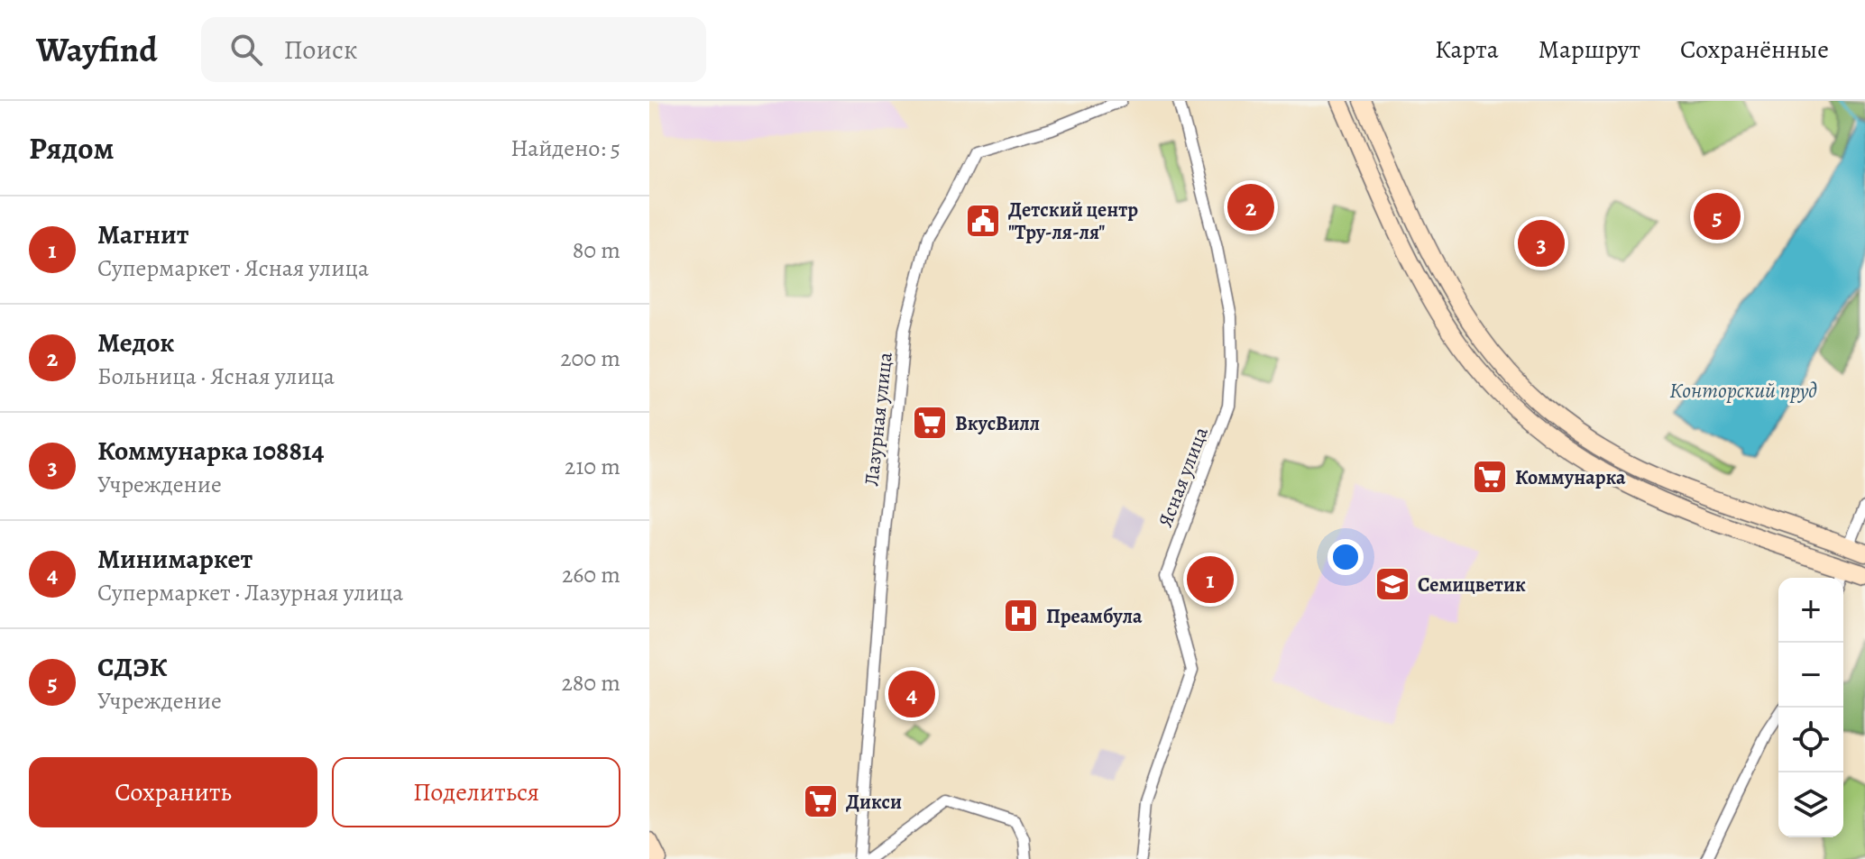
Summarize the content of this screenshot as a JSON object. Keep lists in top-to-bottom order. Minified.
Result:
{"streets":{"street":["Лазурная улица","Ясная улица"]},"water":["Конторский пруд"],"places":{"public building":["Детский центр \"Тру-ля-ля\""],"supermarket":["ВкусВилл","Коммунарка","Дикси"],"school or university":["Семицветик"],"hospital":["Преамбула"]},"page":{"header":"Wayfind","search":"Поиск","nav":["Карта","Маршрут","Сохранённые"],"heading":["Рядом","Найдено: 5"],"pins":["2","5","3","1","4"],"list":[{"mark":"1","name":"Магнит","note":"Супермаркет · Ясная улица","value":"80 m"},{"mark":"2","name":"Медок","note":"Больница · Ясная улица","value":"200 m"},{"mark":"3","name":"Коммунарка 108814","note":"Учреждение","value":"210 m"},{"mark":"4","name":"Минимаркет","note":"Супермаркет · Лазурная улица","value":"260 m"},{"mark":"5","name":"СДЭК","note":"Учреждение","value":"280 m"}],"map_buttons":["+","−"],"buttons":["Сохранить","Поделиться"]}}
